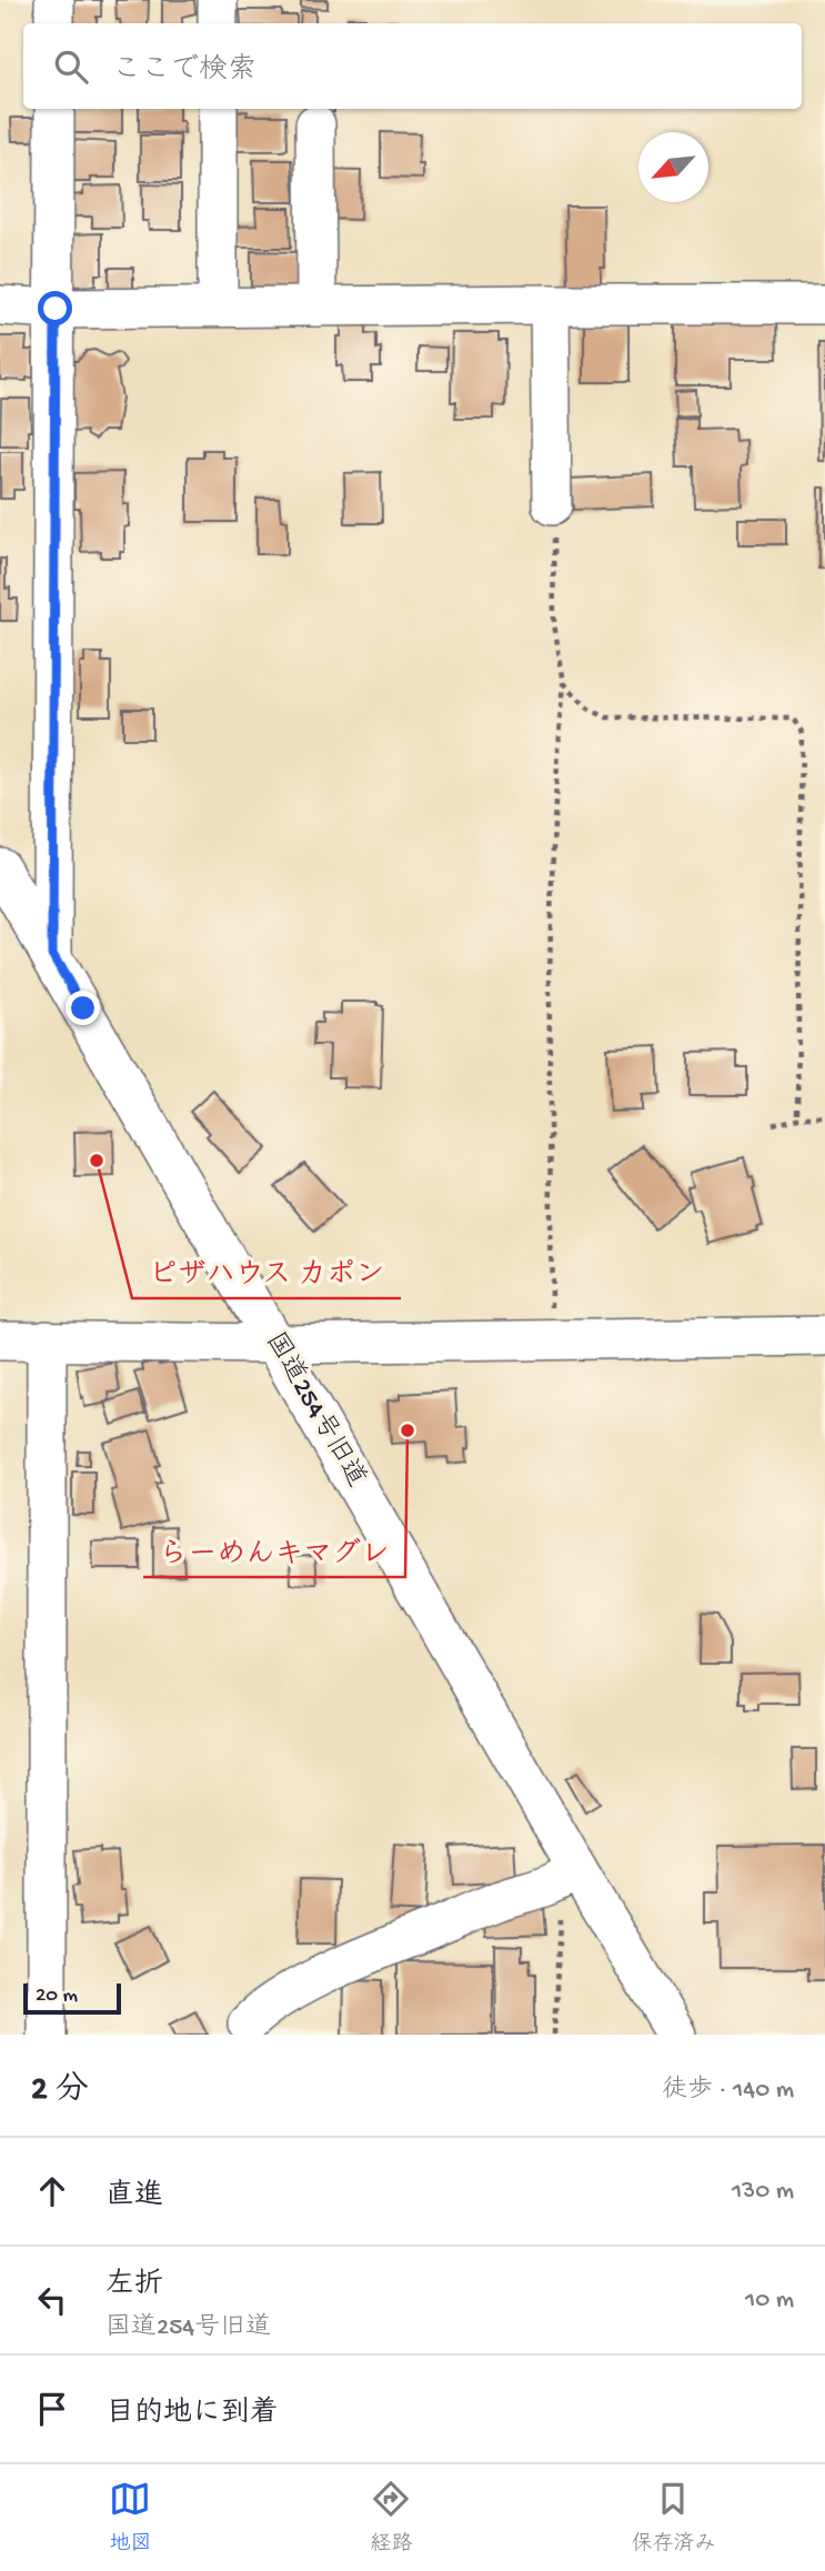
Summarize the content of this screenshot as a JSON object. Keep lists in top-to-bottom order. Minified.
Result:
{"streets":{"street":["国道254号旧道"]},"places":["ピザハウス カポン","らーめんキマグレ"],"scale_bar":"20 m","north":"bottom left","page":{"search":"ここで検索","scale":"20 m","heading":["2 分","徒歩 · 140 m"],"list":[["直進","130 m"],["左折","国道254号旧道","10 m"],"目的地に到着"],"nav":["地図","経路","保存済み"]}}
